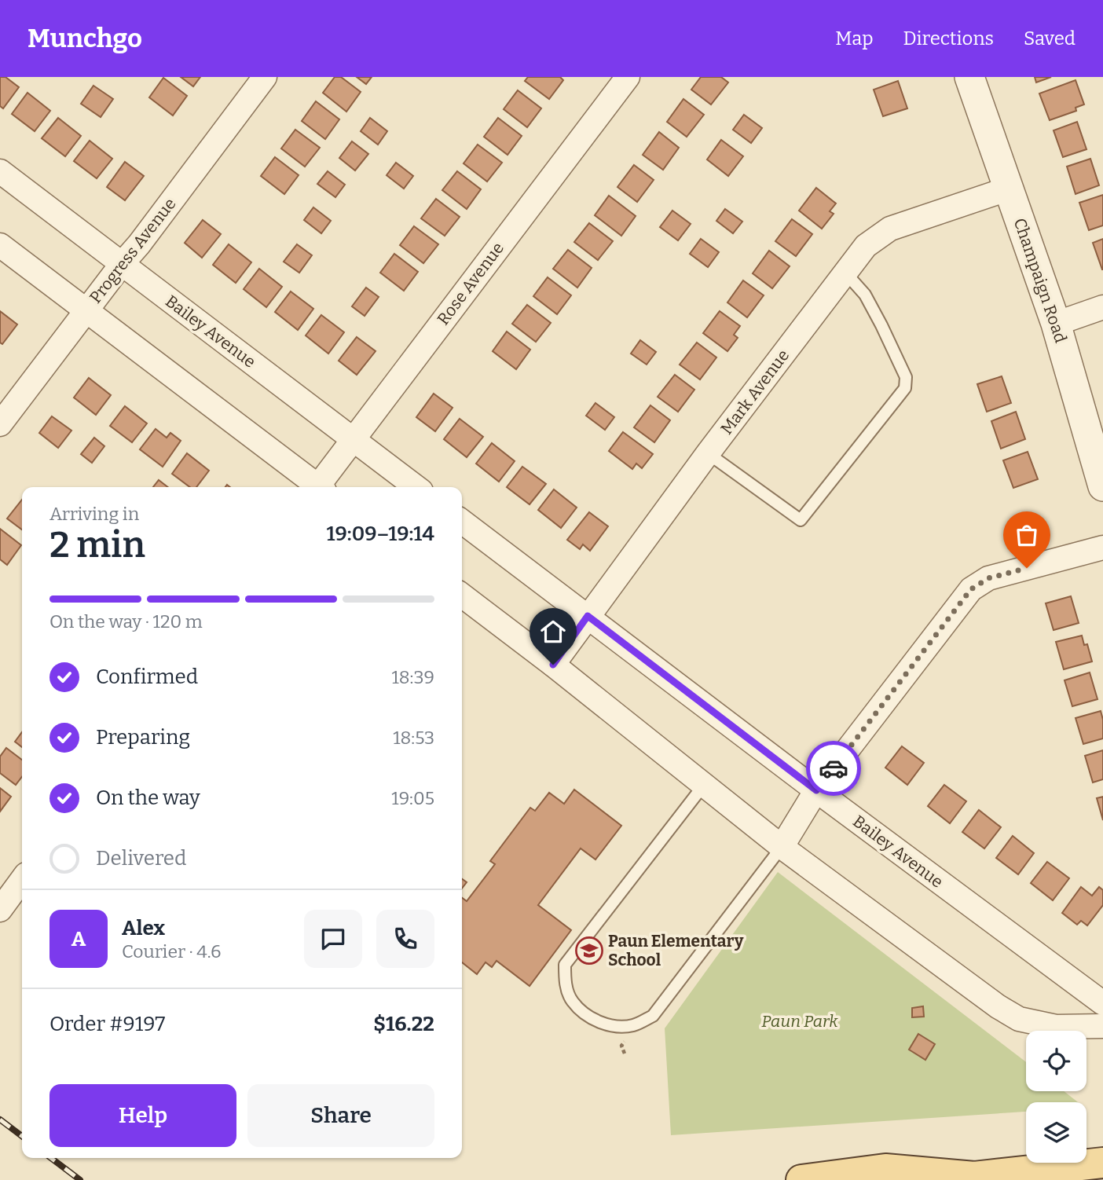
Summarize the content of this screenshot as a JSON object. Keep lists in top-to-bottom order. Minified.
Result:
{"streets":{"street":["Progress Avenue","Champaign Road","Rose Avenue","Bailey Avenue","Mark Avenue"]},"crossings":[["Progress Avenue","Bailey Avenue"],["Champaign Road","Mark Avenue"],["Rose Avenue","Bailey Avenue"],["Bailey Avenue","Mark Avenue"]],"parks":["Paun Park"],"places":{"school or university":["Paun Elementary School"]},"page":{"header":"Munchgo","nav":["Map","Directions","Saved"],"heading":["2 min","Arriving in","19:09–19:14"],"panel":["Alex","Courier · 4.6","Order #9197","$16.22"],"bar":"On the way · 120 m","list":[["Confirmed","18:39"],["Preparing","18:53"],["On the way","19:05"],"Delivered"],"round":"A","buttons":["Help","Share"]}}
